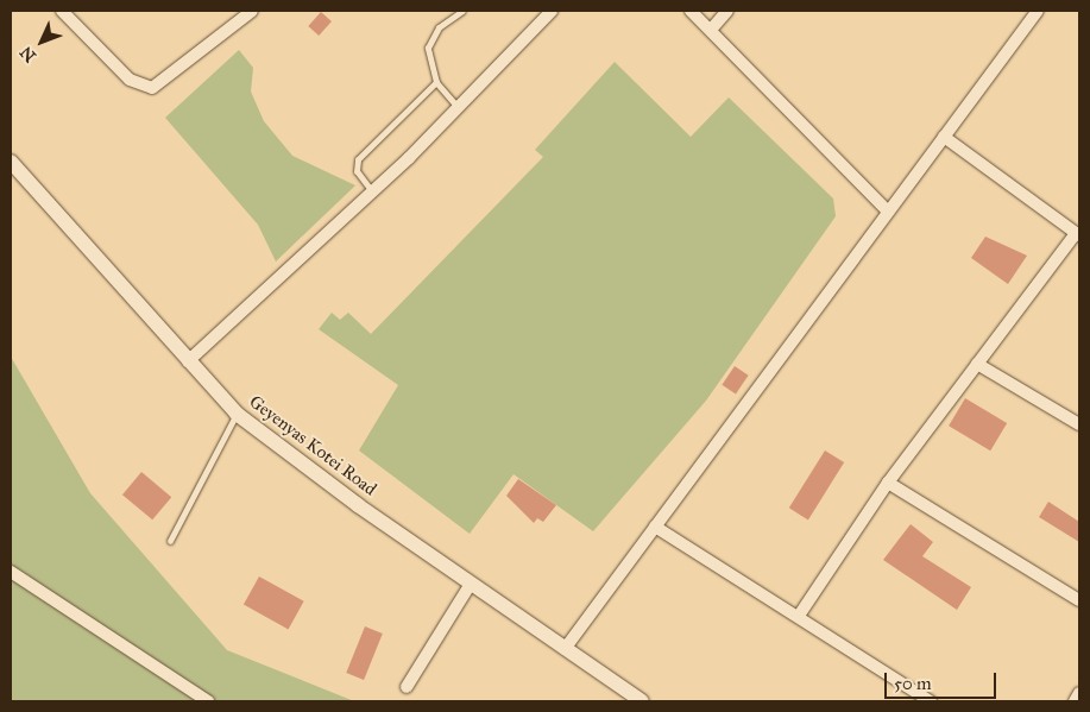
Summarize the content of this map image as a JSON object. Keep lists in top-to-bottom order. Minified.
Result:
{"streets":{"street":["Geyenyas Kotei Road"]},"scale_bar":"50 m","north":"bottom left"}
